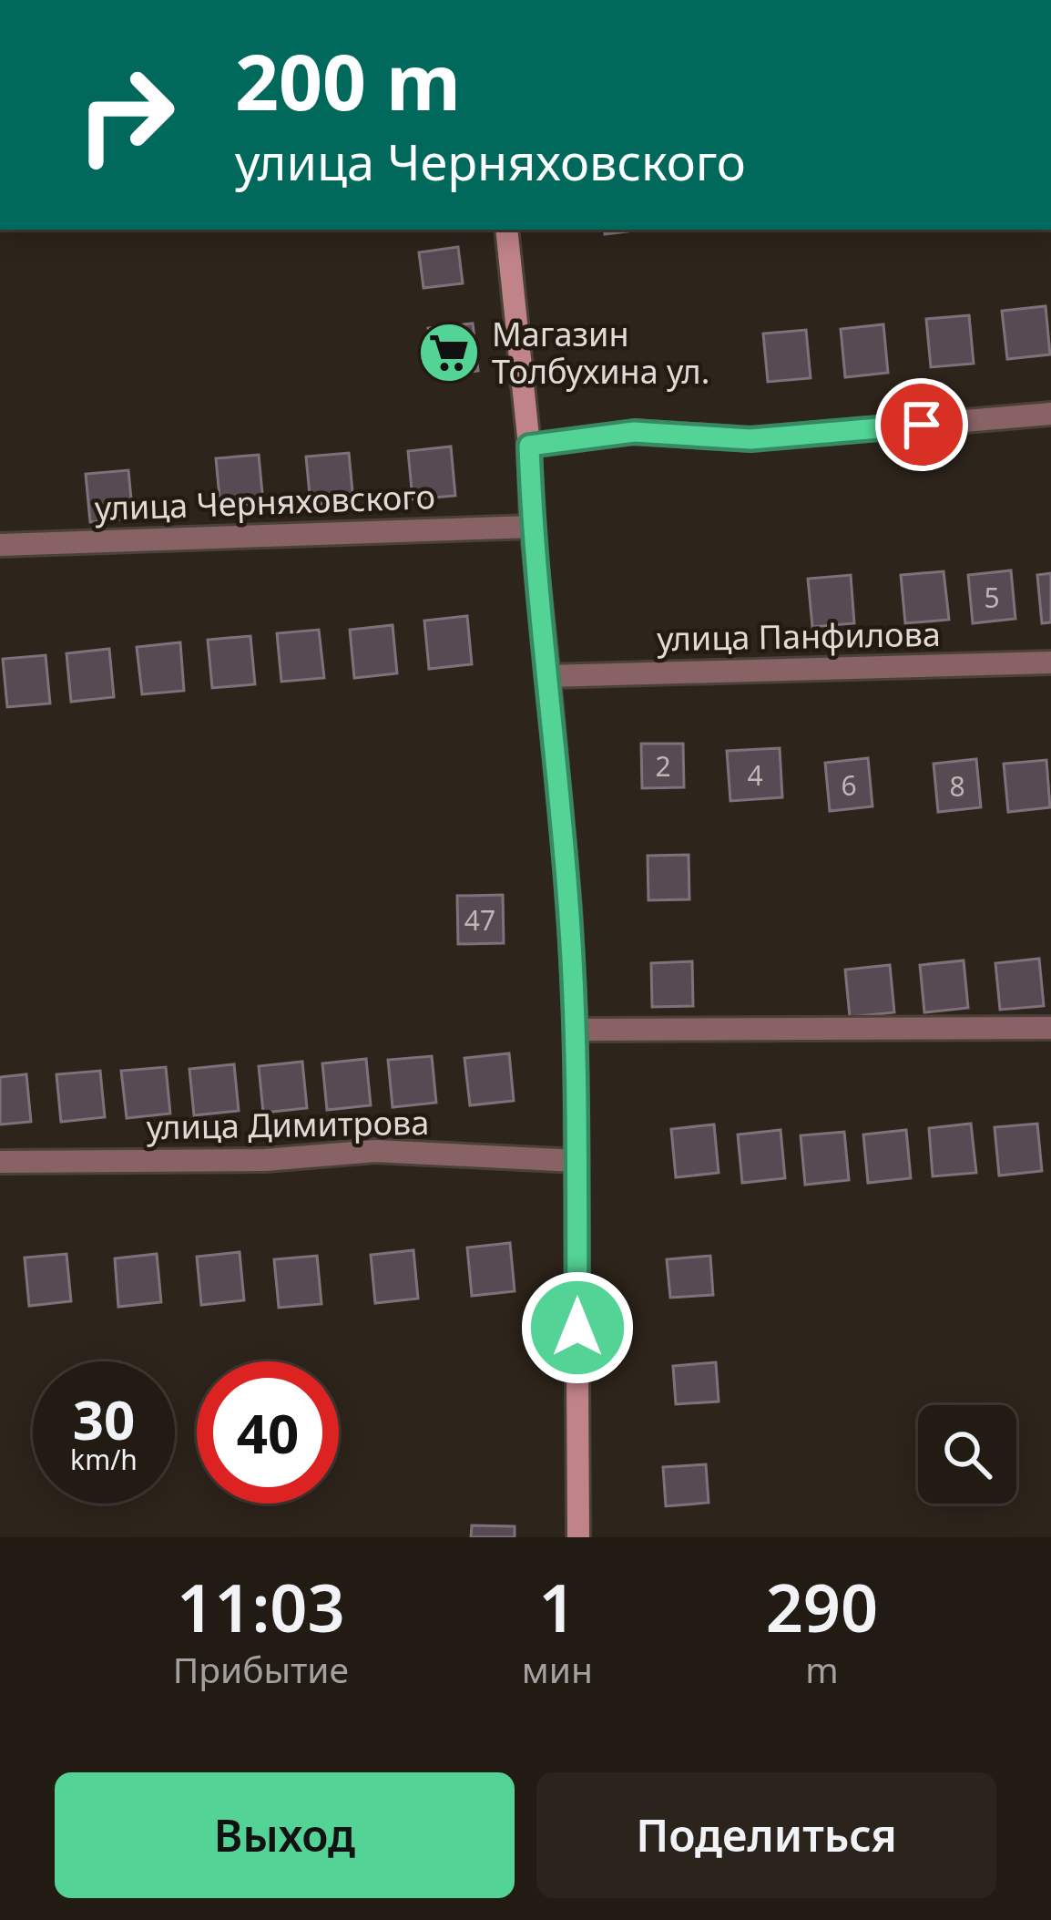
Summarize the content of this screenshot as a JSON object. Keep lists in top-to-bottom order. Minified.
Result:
{"streets":{"street":["улица Черняховского","улица Панфилова","улица Димитрова"]},"places":{"supermarket":["Магазин Толбухина ул."]},"house_numbers":["5","2","4","6","8","47"],"page":{"turn":["200 m","улица Черняховского"],"speed":"30 km/h","limit":"40","eta":["11:03","Прибытие","1","мин","290","m"],"buttons":["Выход","Поделиться"]}}
